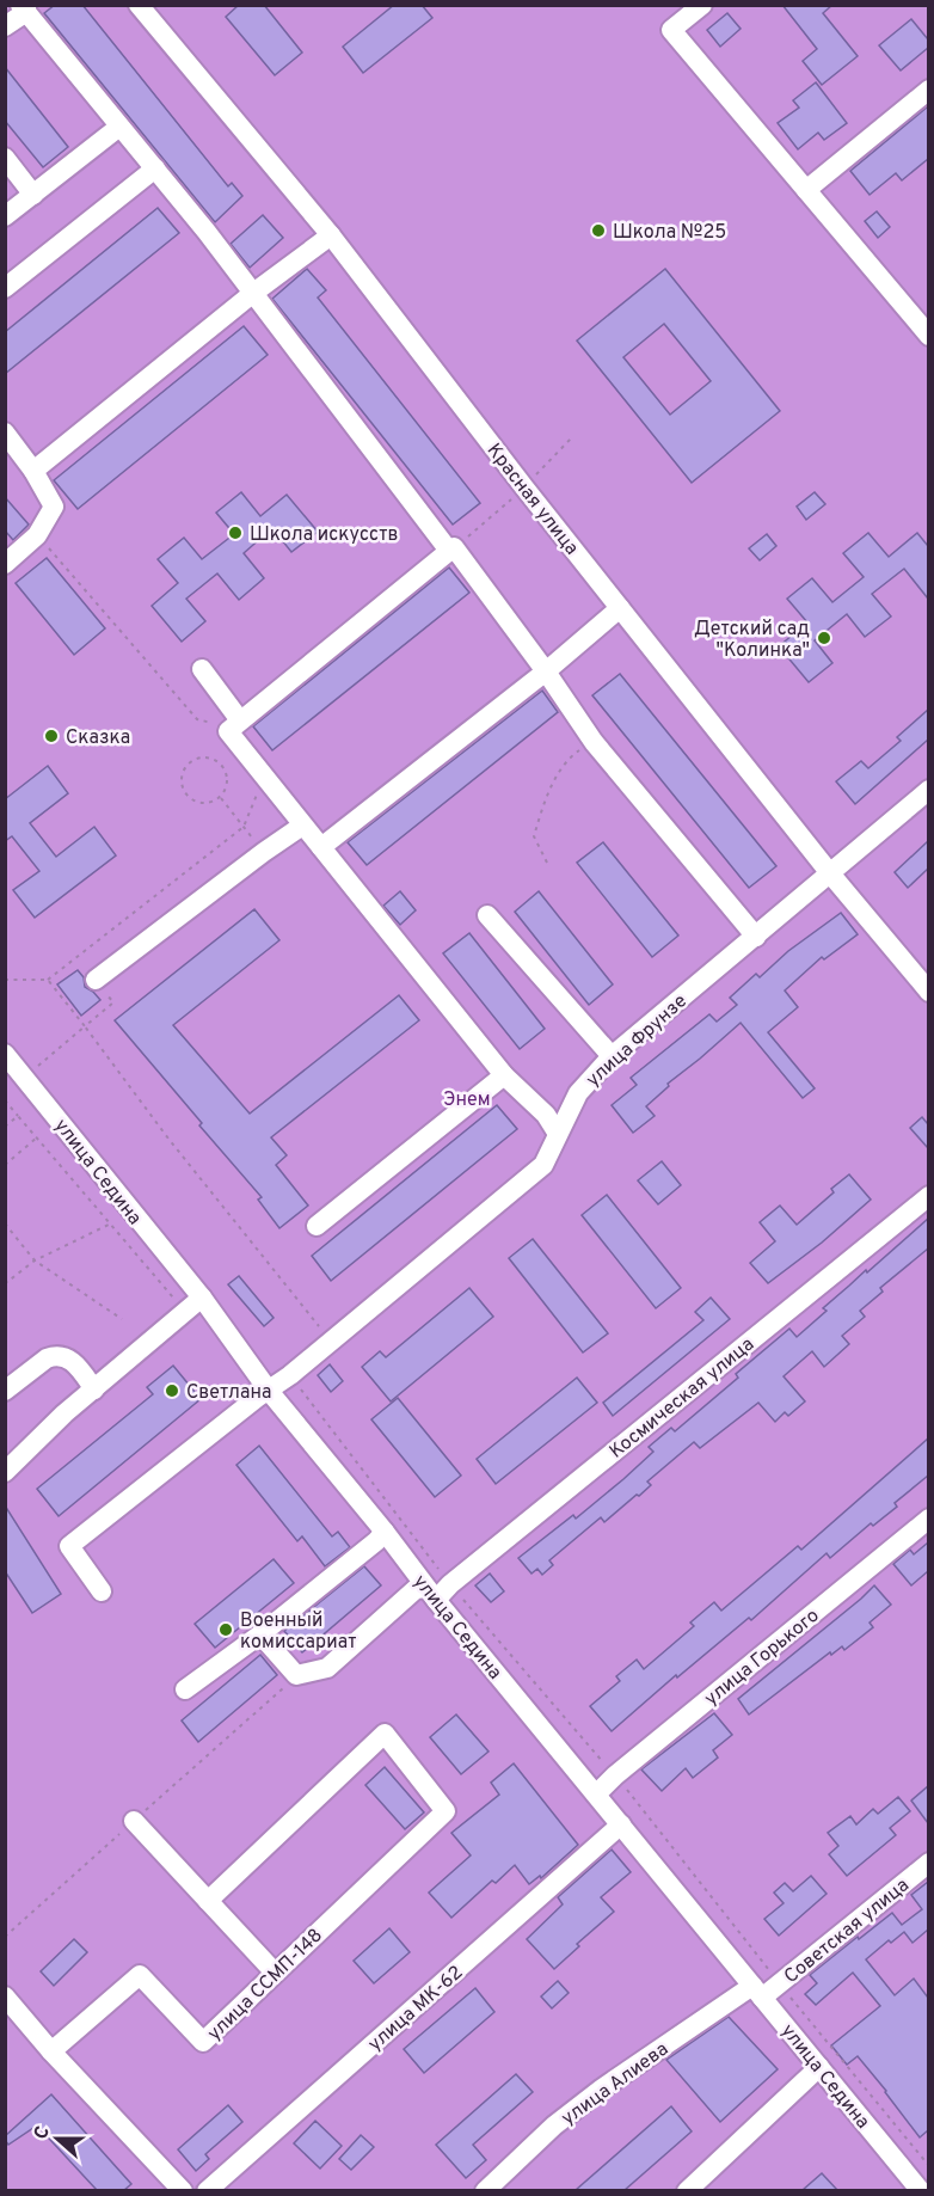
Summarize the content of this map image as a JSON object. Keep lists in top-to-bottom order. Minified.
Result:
{"streets":{"street":["Красная улица","улица Фрунзе","улица Седина","Космическая улица","улица Горького","Советская улица","улица ССМП-148","улица МК-62","улица Алиева"]},"crossings":[["Красная улица","улица Фрунзе"],["улица Фрунзе","улица Седина"],["улица Седина","Космическая улица"],["улица Седина","улица Горького"],["улица Седина","Советская улица"],["улица Седина","улица МК-62"],["улица Седина","улица Алиева"],["Советская улица","улица Алиева"]],"parks":["Энем"],"places":["Школа №25","Школа искусств","Детский сад \"Колинка\"","Сказка","Светлана","Военный комиссариат"],"north":"left"}
